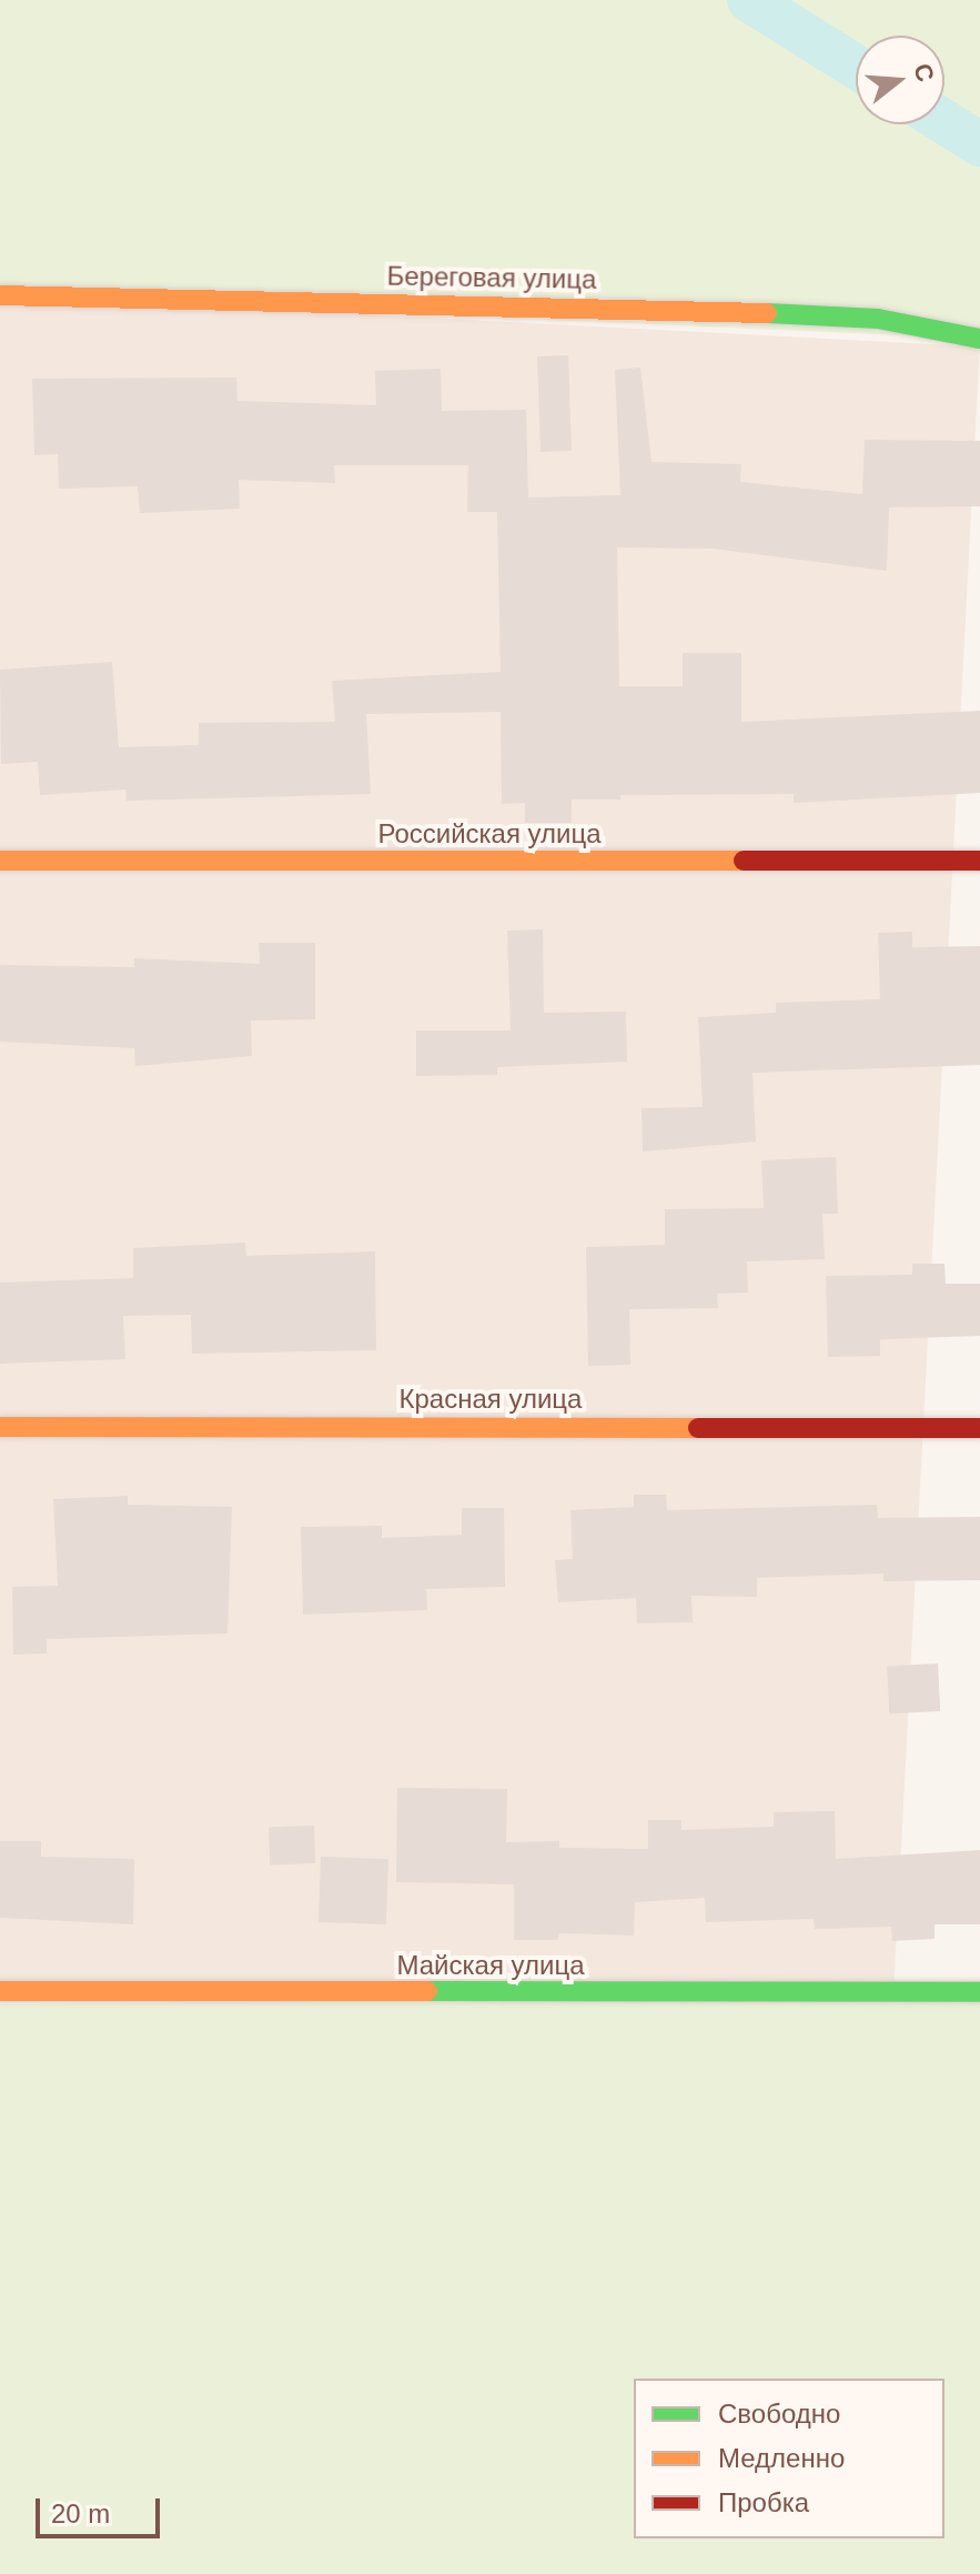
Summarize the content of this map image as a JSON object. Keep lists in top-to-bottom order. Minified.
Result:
{"streets":{"street":["Береговая улица","Российская улица","Красная улица","Майская улица"]},"legend":["Свободно","Медленно","Пробка"],"scale_bar":"20 m","north":"right"}
